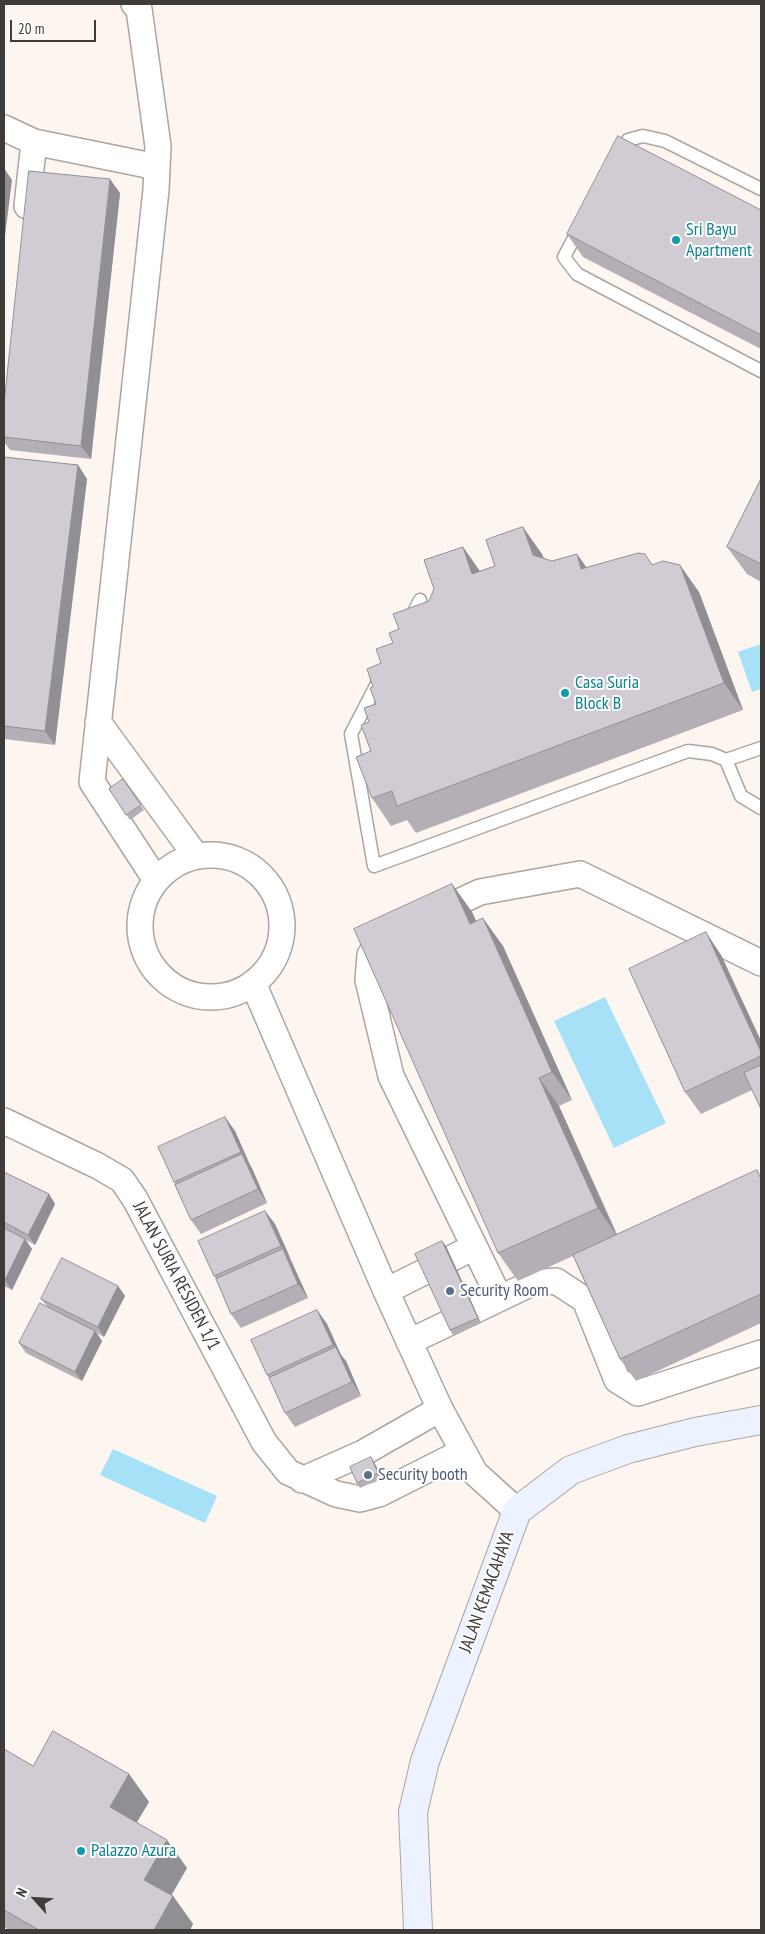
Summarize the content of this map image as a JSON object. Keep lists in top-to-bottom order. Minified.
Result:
{"streets":{"street":["JALAN SURIA RESIDEN 1/1","JALAN KEMACAHAYA"]},"places":["Sri Bayu Apartment","Casa Suria Block B","Security Room","Security booth","Palazzo Azura"],"scale_bar":"20 m","north":"top left"}
